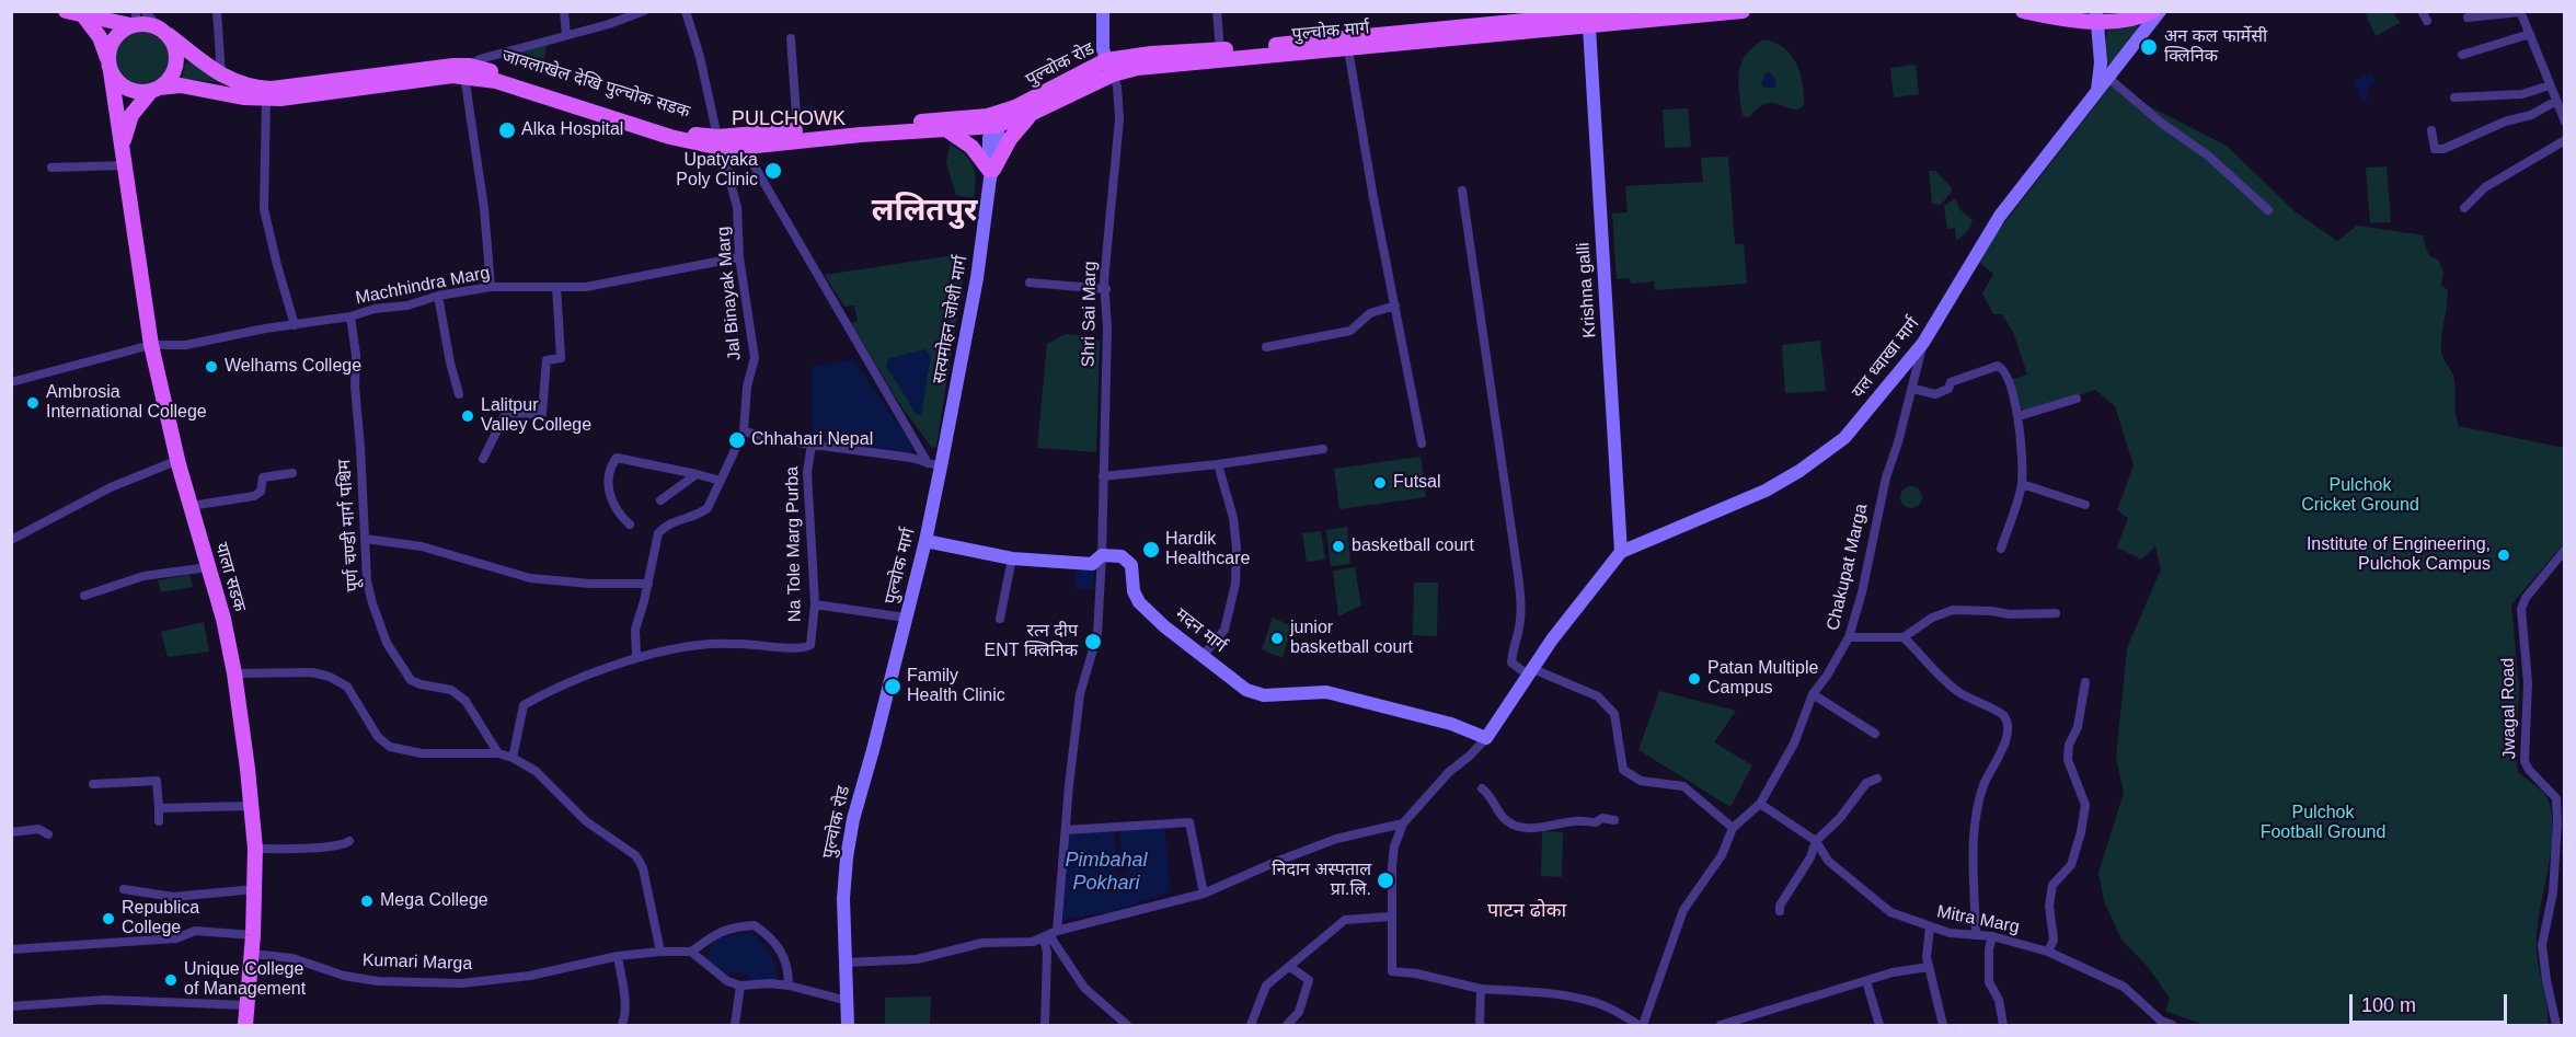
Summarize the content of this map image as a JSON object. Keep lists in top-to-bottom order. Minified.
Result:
{"streets":{"main road":["पुल्चोक मार्ग","पुल्चोक रोड","जावलाखेल देखि पुल्चोक सडक","याला सडक"],"street":["Machhindra Marg","Krishna galli","Jal Binayak Marg","Shri Sai Marg","सत्यमोहन जोशी मार्ग","यल ध्वाखा मार्ग","पूर्ण चण्डी मार्ग पश्चिम","Na Tole Marg Purba","Chakupat Marga","मदन मार्ग","Jwagal Road","Mitra Marg","Kumari Marga"]},"crossings":[["पुल्चोक मार्ग","पुल्चोक रोड"],["पुल्चोक मार्ग","Krishna galli"],["पुल्चोक मार्ग","सत्यमोहन जोशी मार्ग"],["पुल्चोक रोड","जावलाखेल देखि पुल्चोक सडक"],["पुल्चोक रोड","Shri Sai Marg"],["पुल्चोक रोड","सत्यमोहन जोशी मार्ग"],["जावलाखेल देखि पुल्चोक सडक","Jal Binayak Marg"],["जावलाखेल देखि पुल्चोक सडक","सत्यमोहन जोशी मार्ग"],["Machhindra Marg","Jal Binayak Marg"],["Machhindra Marg","पूर्ण चण्डी मार्ग पश्चिम"],["Machhindra Marg","याला सडक"],["Krishna galli","यल ध्वाखा मार्ग"],["Shri Sai Marg","मदन मार्ग"],["यल ध्वाखा मार्ग","Chakupat Marga"],["Chakupat Marga","Mitra Marg"],["याला सडक","Kumari Marga"]],"districts":["PULCHOWK","ललितपुर","पाटन ढोका"],"water":["Pimbahal Pokhari"],"parks":["Pulchok Cricket Ground","Pulchok Football Ground"],"places":["अन कल फार्मेसी क्लिनिक","Alka Hospital","Upatyaka Poly Clinic","Welhams College","Ambrosia International College","Lalitpur Valley College","Chhahari Nepal","Futsal","basketball court","Hardik Healthcare","Institute of Engineering, Pulchok Campus","junior basketball court","रत्न दीप ENT क्लिनिक","Patan Multiple Campus","Family Health Clinic","निदान अस्पताल प्रा.लि.","Mega College","Republica College","Unique College of Management"],"scale_bar":"100 m"}
